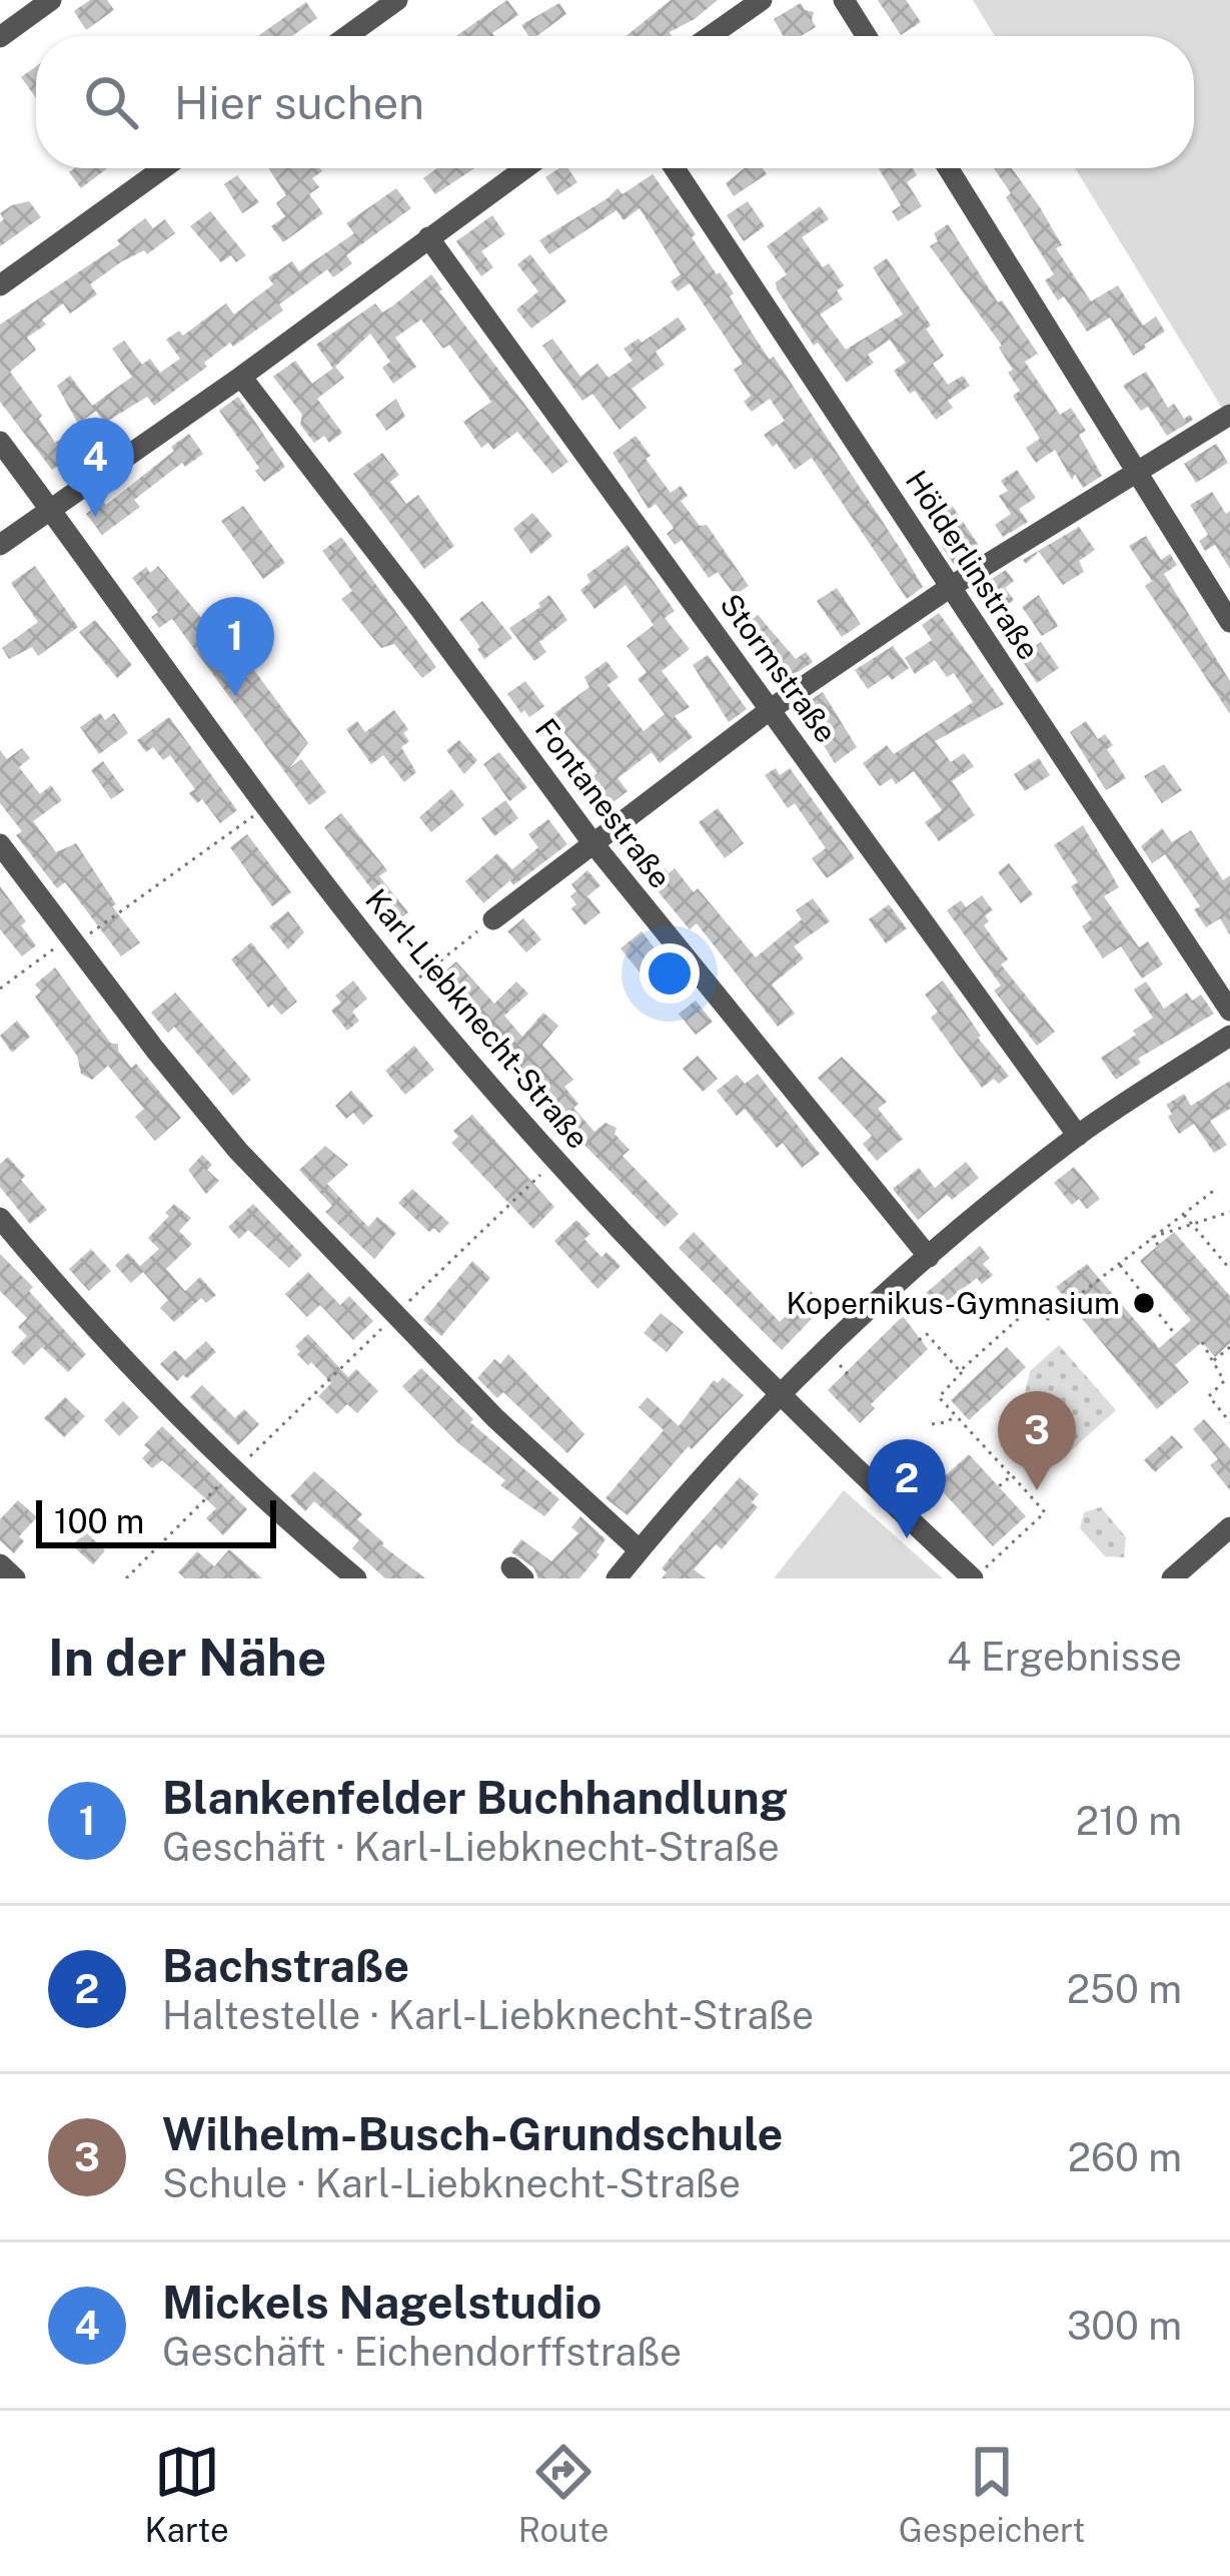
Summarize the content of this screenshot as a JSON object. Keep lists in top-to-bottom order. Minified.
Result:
{"streets":{"street":["Hölderlinstraße","Stormstraße","Fontanestraße","Karl-Liebknecht-Straße"]},"places":["Kopernikus-Gymnasium"],"scale_bar":"100 m","page":{"search":"Hier suchen","pins":["4","1","3","2"],"scale":"100 m","heading":["In der Nähe","4 Ergebnisse"],"list":[{"mark":"1","name":"Blankenfelder Buchhandlung","note":"Geschäft · Karl-Liebknecht-Straße","value":"210 m"},{"mark":"2","name":"Bachstraße","note":"Haltestelle · Karl-Liebknecht-Straße","value":"250 m"},{"mark":"3","name":"Wilhelm-Busch-Grundschule","note":"Schule · Karl-Liebknecht-Straße","value":"260 m"},{"mark":"4","name":"Mickels Nagelstudio","note":"Geschäft · Eichendorffstraße","value":"300 m"}],"nav":["Karte","Route","Gespeichert"]}}
